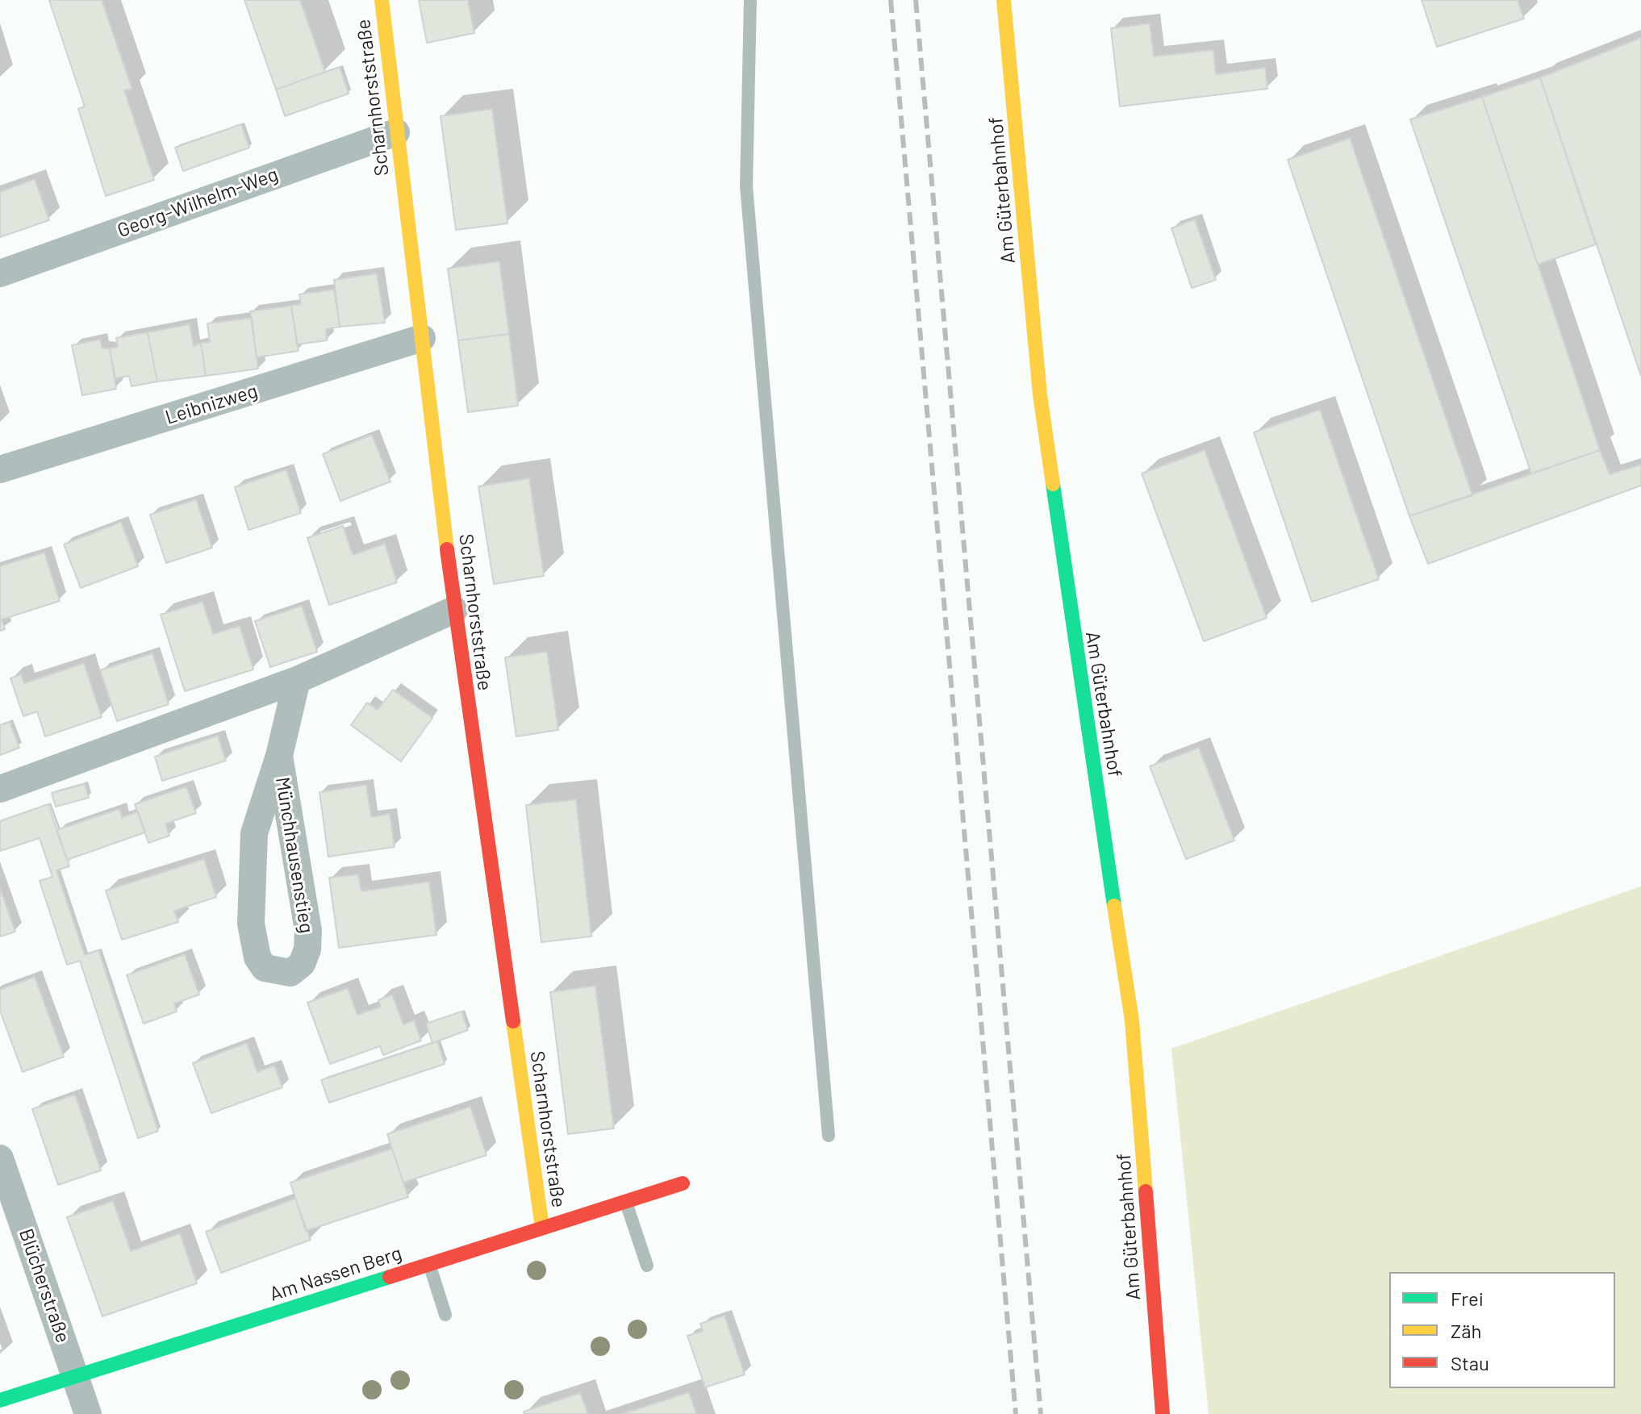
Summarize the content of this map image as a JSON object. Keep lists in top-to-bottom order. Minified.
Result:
{"streets":{"street":["Scharnhorststraße","Am Güterbahnhof","Georg-Wilhelm-Weg","Leibnizweg","Münchhausenstieg","Am Nassen Berg","Blücherstraße"]},"crossings":[["Scharnhorststraße","Georg-Wilhelm-Weg"],["Scharnhorststraße","Leibnizweg"],["Scharnhorststraße","Am Nassen Berg"],["Am Nassen Berg","Blücherstraße"]],"legend":["Frei","Zäh","Stau"]}
